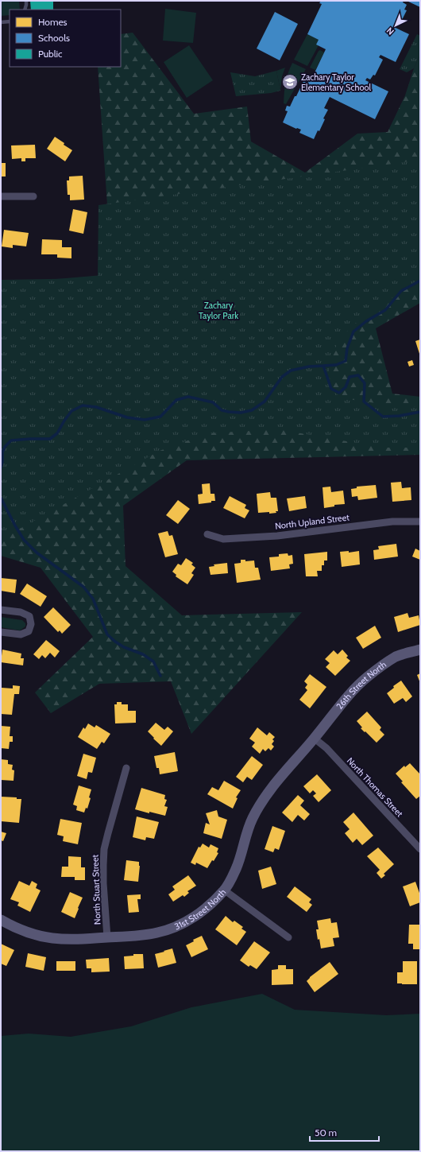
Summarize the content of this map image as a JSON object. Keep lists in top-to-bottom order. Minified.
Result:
{"streets":{"street":["North Upland Street","26th Street North","North Thomas Street","North Stuart Street","31st Street North"]},"crossings":[["26th Street North","North Thomas Street"],["26th Street North","31st Street North"],["North Thomas Street","31st Street North"],["North Stuart Street","31st Street North"]],"parks":["Zachary Taylor Park"],"places":{"school or university":["Zachary Taylor Elementary School"]},"legend":["Homes","Schools","Public"],"scale_bar":"50 m","north":"bottom left"}
